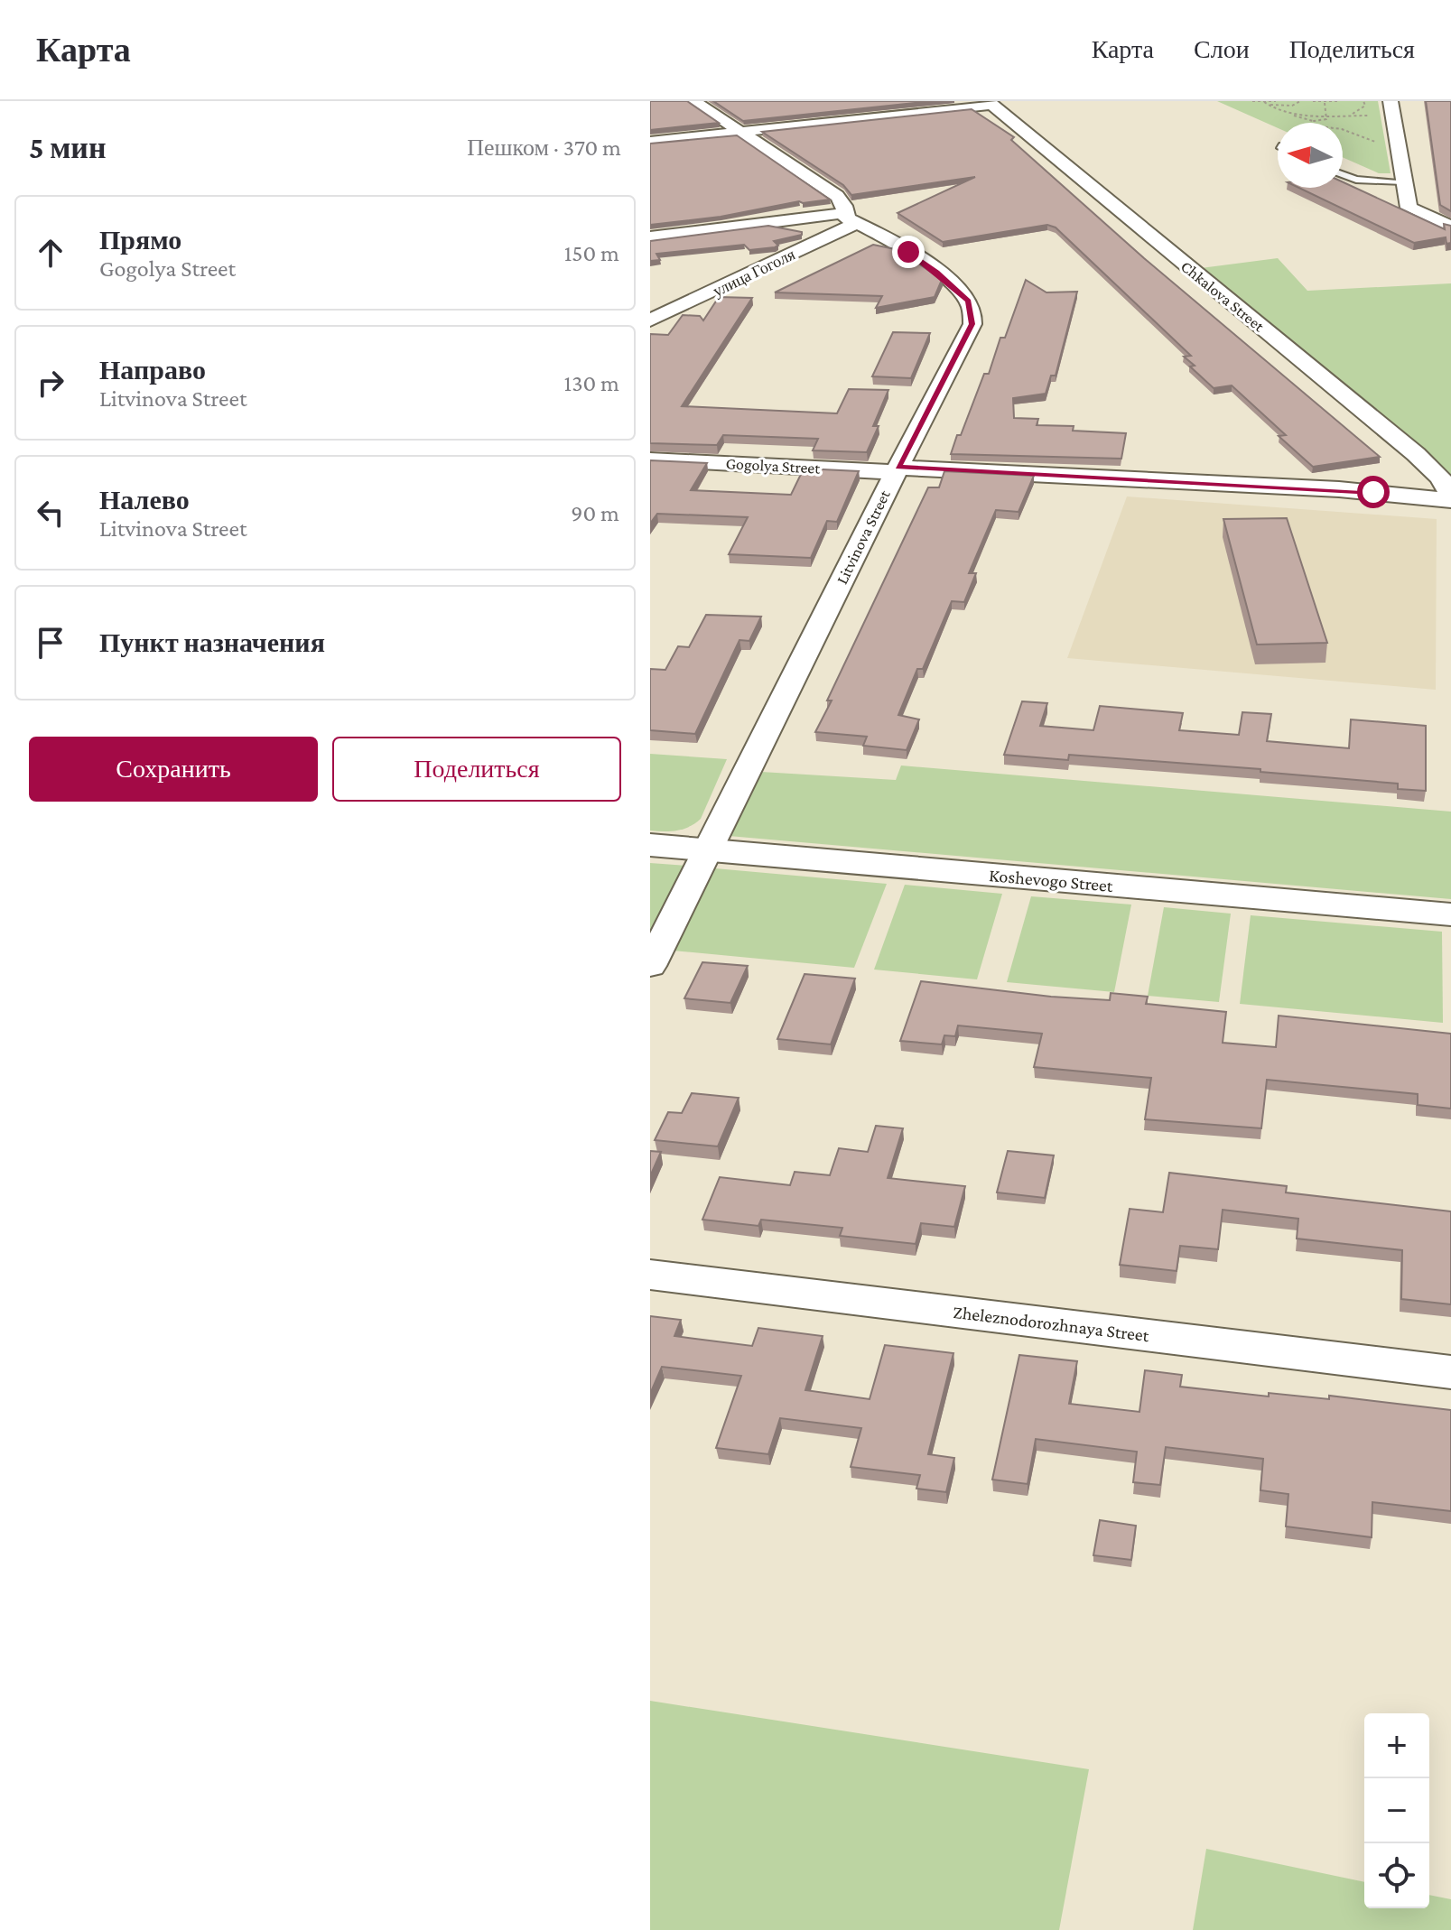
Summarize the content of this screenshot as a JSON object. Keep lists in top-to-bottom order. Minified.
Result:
{"streets":{"main road":["Koshevogo Street"],"street":["улица Гоголя","Chkalova Street","Gogolya Street","Litvinova Street","Zheleznodorozhnaya Street"]},"crossings":[["улица Гоголя","Litvinova Street"],["Chkalova Street","Gogolya Street"],["Gogolya Street","Litvinova Street"],["Litvinova Street","Koshevogo Street"]],"north":"left","page":{"header":"Карта","nav":["Карта","Слои","Поделиться"],"heading":["5 мин","Пешком · 370 m"],"list":[["Прямо","Gogolya Street","150 m"],["Направо","Litvinova Street","130 m"],["Налево","Litvinova Street","90 m"],"Пункт назначения"],"buttons":["Сохранить","Поделиться"],"map_buttons":["+","−"]}}
